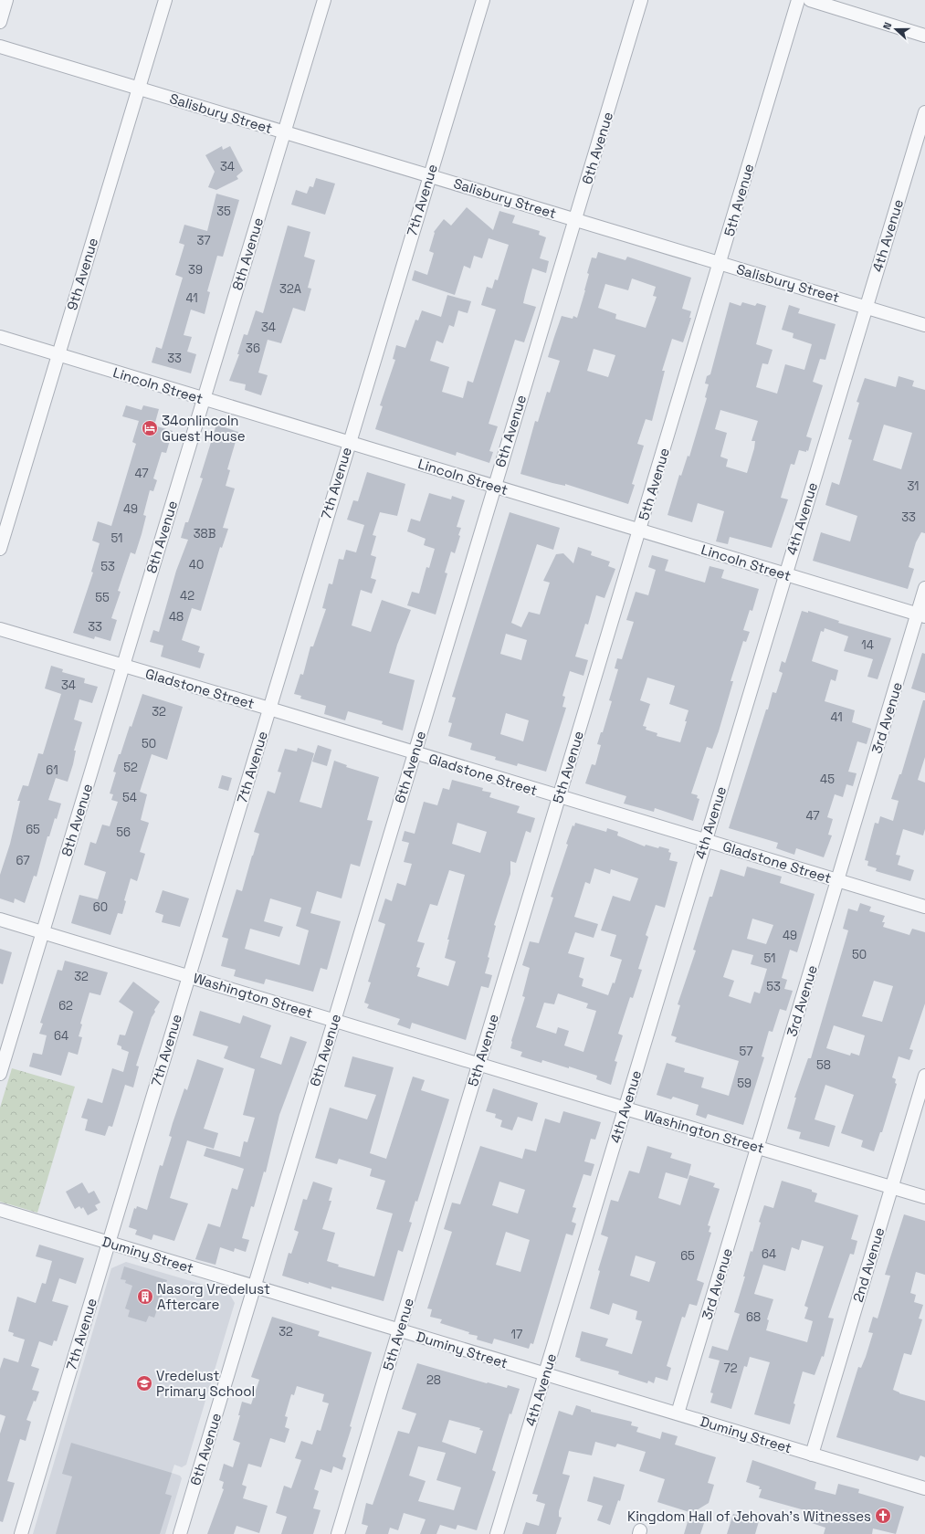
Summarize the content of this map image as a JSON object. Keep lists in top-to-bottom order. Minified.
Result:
{"streets":{"street":["Salisbury Street","6th Avenue","7th Avenue","5th Avenue","4th Avenue","8th Avenue","9th Avenue","Lincoln Street","Gladstone Street","3rd Avenue","Washington Street","Duminy Street","2nd Avenue"]},"crossings":[["Salisbury Street","6th Avenue"],["Salisbury Street","7th Avenue"],["Salisbury Street","5th Avenue"],["Salisbury Street","4th Avenue"],["Salisbury Street","8th Avenue"],["Salisbury Street","9th Avenue"],["6th Avenue","Lincoln Street"],["6th Avenue","Gladstone Street"],["6th Avenue","Washington Street"],["6th Avenue","Duminy Street"],["7th Avenue","Lincoln Street"],["7th Avenue","Gladstone Street"],["7th Avenue","Washington Street"],["7th Avenue","Duminy Street"],["5th Avenue","Lincoln Street"],["5th Avenue","Gladstone Street"],["5th Avenue","Washington Street"],["5th Avenue","Duminy Street"],["4th Avenue","Lincoln Street"],["4th Avenue","Gladstone Street"],["4th Avenue","Washington Street"],["4th Avenue","Duminy Street"],["8th Avenue","Lincoln Street"],["8th Avenue","Gladstone Street"],["8th Avenue","Washington Street"],["9th Avenue","Lincoln Street"],["Lincoln Street","3rd Avenue"],["Gladstone Street","3rd Avenue"],["3rd Avenue","Washington Street"],["3rd Avenue","Duminy Street"],["Washington Street","2nd Avenue"],["Duminy Street","2nd Avenue"]],"places":{"hotel":["34onlincoln Guest House"],"building":["Nasorg Vredelust Aftercare"],"school or university":["Vredelust Primary School"],"church":["Kingdom Hall of Jehovah's Witnesses"]},"house_numbers":["34","35","37","39","32A","41","34","36","33","47","31","49","33","38B","51","40","53","42","55","48","33","14","34","32","41","50","52","61","45","54","47","65","56","67","60","49","50","51","32","53","62","64","57","58","59","64","65","68","32","17","72","28"],"north":"left"}
